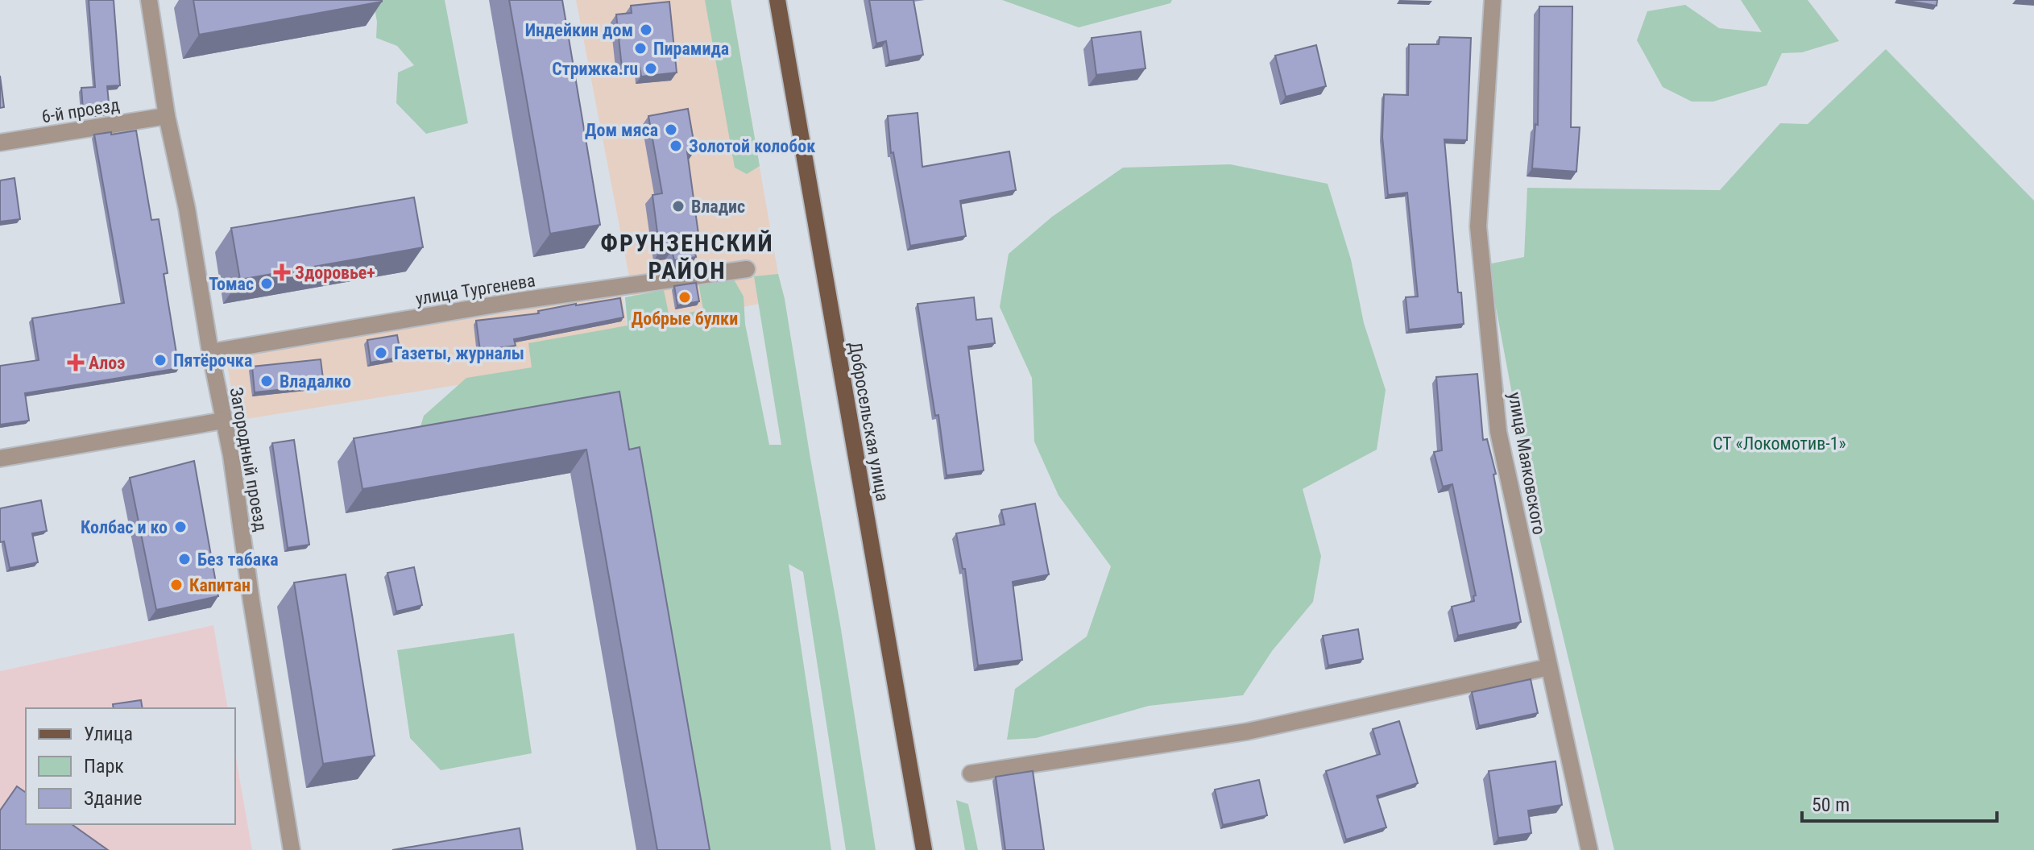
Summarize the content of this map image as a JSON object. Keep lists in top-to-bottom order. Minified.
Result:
{"streets":{"main road":["Добросельская улица"],"street":["6-й проезд","улица Тургенева","Загородный проезд","улица Маяковского"]},"crossings":[["6-й проезд","Загородный проезд"],["улица Тургенева","Загородный проезд"]],"districts":["ФРУНЗЕНСКИЙ РАЙОН"],"parks":["СТ «Локомотив-1»"],"places":{"other":["Индейкин дом","Пирамида","Стрижка.ru","Дом мяса","Золотой колобок","Владис","Томас","Добрые булки","Газеты, журналы","Пятёрочка","Владалко","Колбас и ко","Без табака","Капитан"],"health":["Здоровье+","Алоэ"]},"legend":["Улица","Парк","Здание"],"scale_bar":"50 m"}
